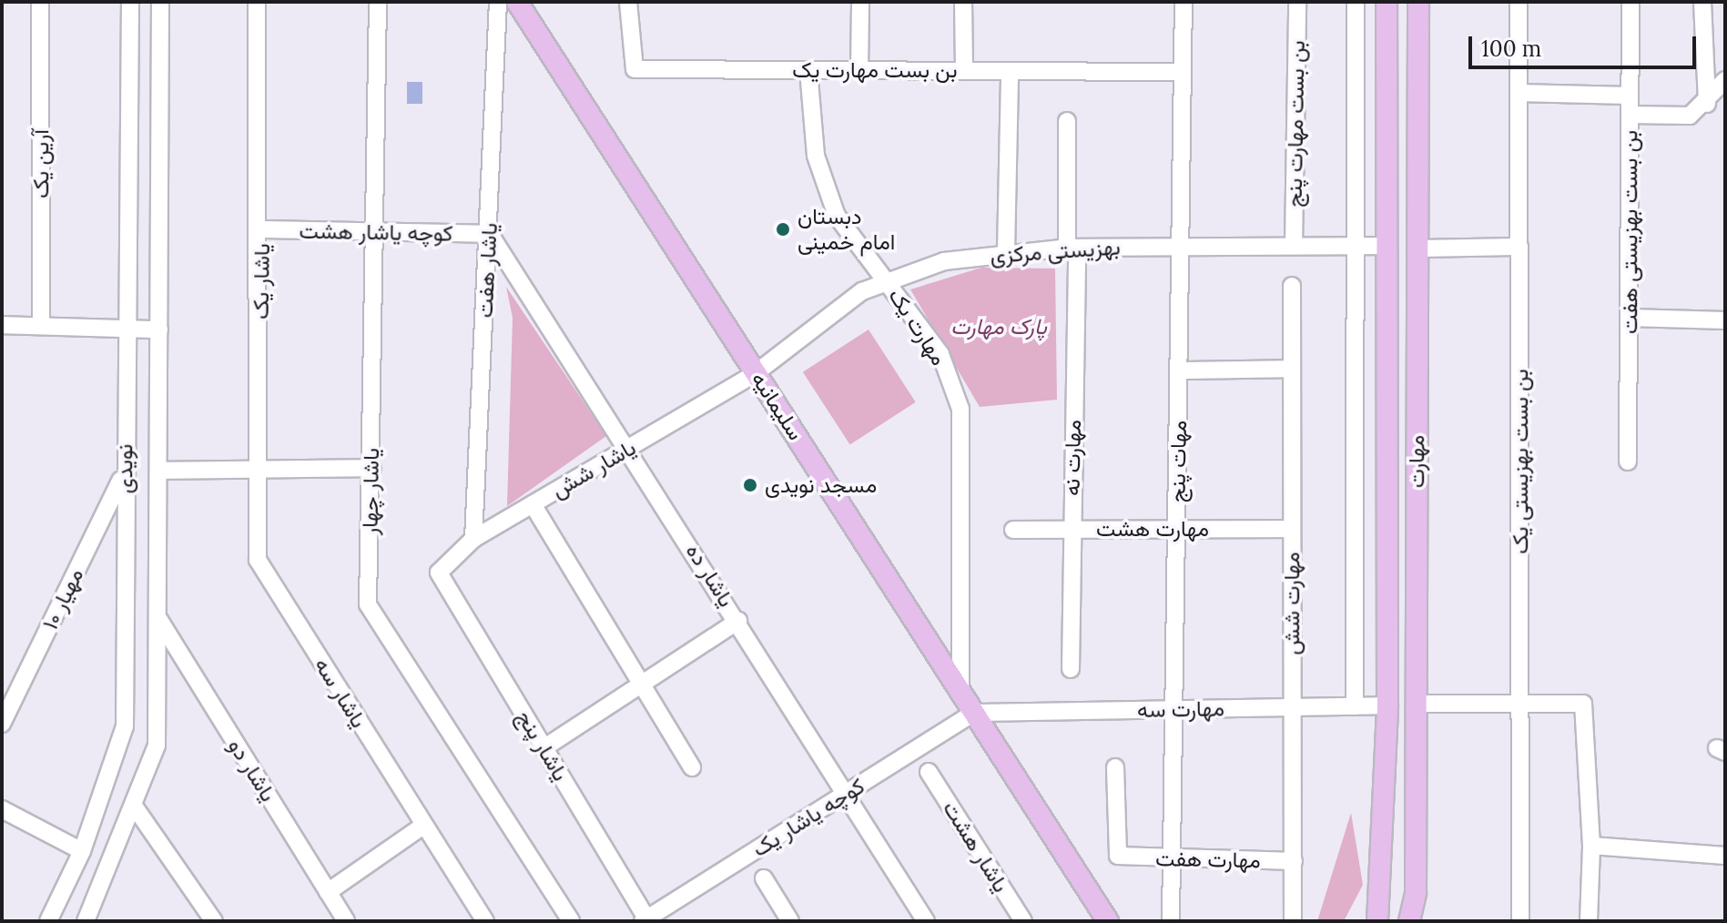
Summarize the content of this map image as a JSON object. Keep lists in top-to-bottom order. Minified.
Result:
{"streets":{"main road":["سلیمانیه","مهارت"],"street":["بن بست مهارت یک","بن بست مهارت پنج","آرین یک","کوچه یاشار هشت","بن بست بهزیستی هفت","بهزیستی مرکزی","یاشار هفت","یاشار یک","مهارت یک","مهارت نه","مهات پنج","بن بست بهزیستی یک","نویدی","یاشار شش","یاشار چهار","مهارت هشت","یاشار ده","مهیار ۱۰","مهارت شش","یاشار سه","مهارت سه","یاشار پنج","یاشار دو","کوچه یاشار یک","یاشار هشت","مهارت هفت"]},"crossings":[["بن بست مهارت یک","مهارت یک"],["بن بست مهارت یک","مهات پنج"],["بن بست مهارت پنج","بهزیستی مرکزی"],["کوچه یاشار هشت","یاشار هفت"],["کوچه یاشار هشت","یاشار یک"],["کوچه یاشار هشت","یاشار چهار"],["کوچه یاشار هشت","یاشار ده"],["بهزیستی مرکزی","مهارت یک"],["بهزیستی مرکزی","سلیمانیه"],["بهزیستی مرکزی","مهارت نه"],["بهزیستی مرکزی","مهات پنج"],["بهزیستی مرکزی","مهارت"],["بهزیستی مرکزی","یاشار شش"],["یاشار هفت","یاشار شش"],["یاشار هفت","یاشار ده"],["یاشار یک","یاشار سه"],["مهارت یک","سلیمانیه"],["سلیمانیه","یاشار شش"],["سلیمانیه","مهارت سه"],["سلیمانیه","کوچه یاشار یک"],["مهارت نه","مهارت هشت"],["مهات پنج","مهارت هشت"],["مهات پنج","مهارت سه"],["مهات پنج","مهارت هفت"],["مهارت","مهارت سه"],["نویدی","مهیار ۱۰"],["نویدی","یاشار دو"],["یاشار شش","یاشار ده"],["یاشار شش","یاشار پنج"],["مهارت هشت","مهارت شش"],["یاشار ده","کوچه یاشار یک"],["مهارت شش","مهارت سه"],["مهارت شش","مهارت هفت"],["مهارت سه","کوچه یاشار یک"],["یاشار پنج","کوچه یاشار یک"]],"parks":["پارک مهارت"],"places":["دبستان امام خمینی","مسجد نویدی"],"scale_bar":"100 m"}
